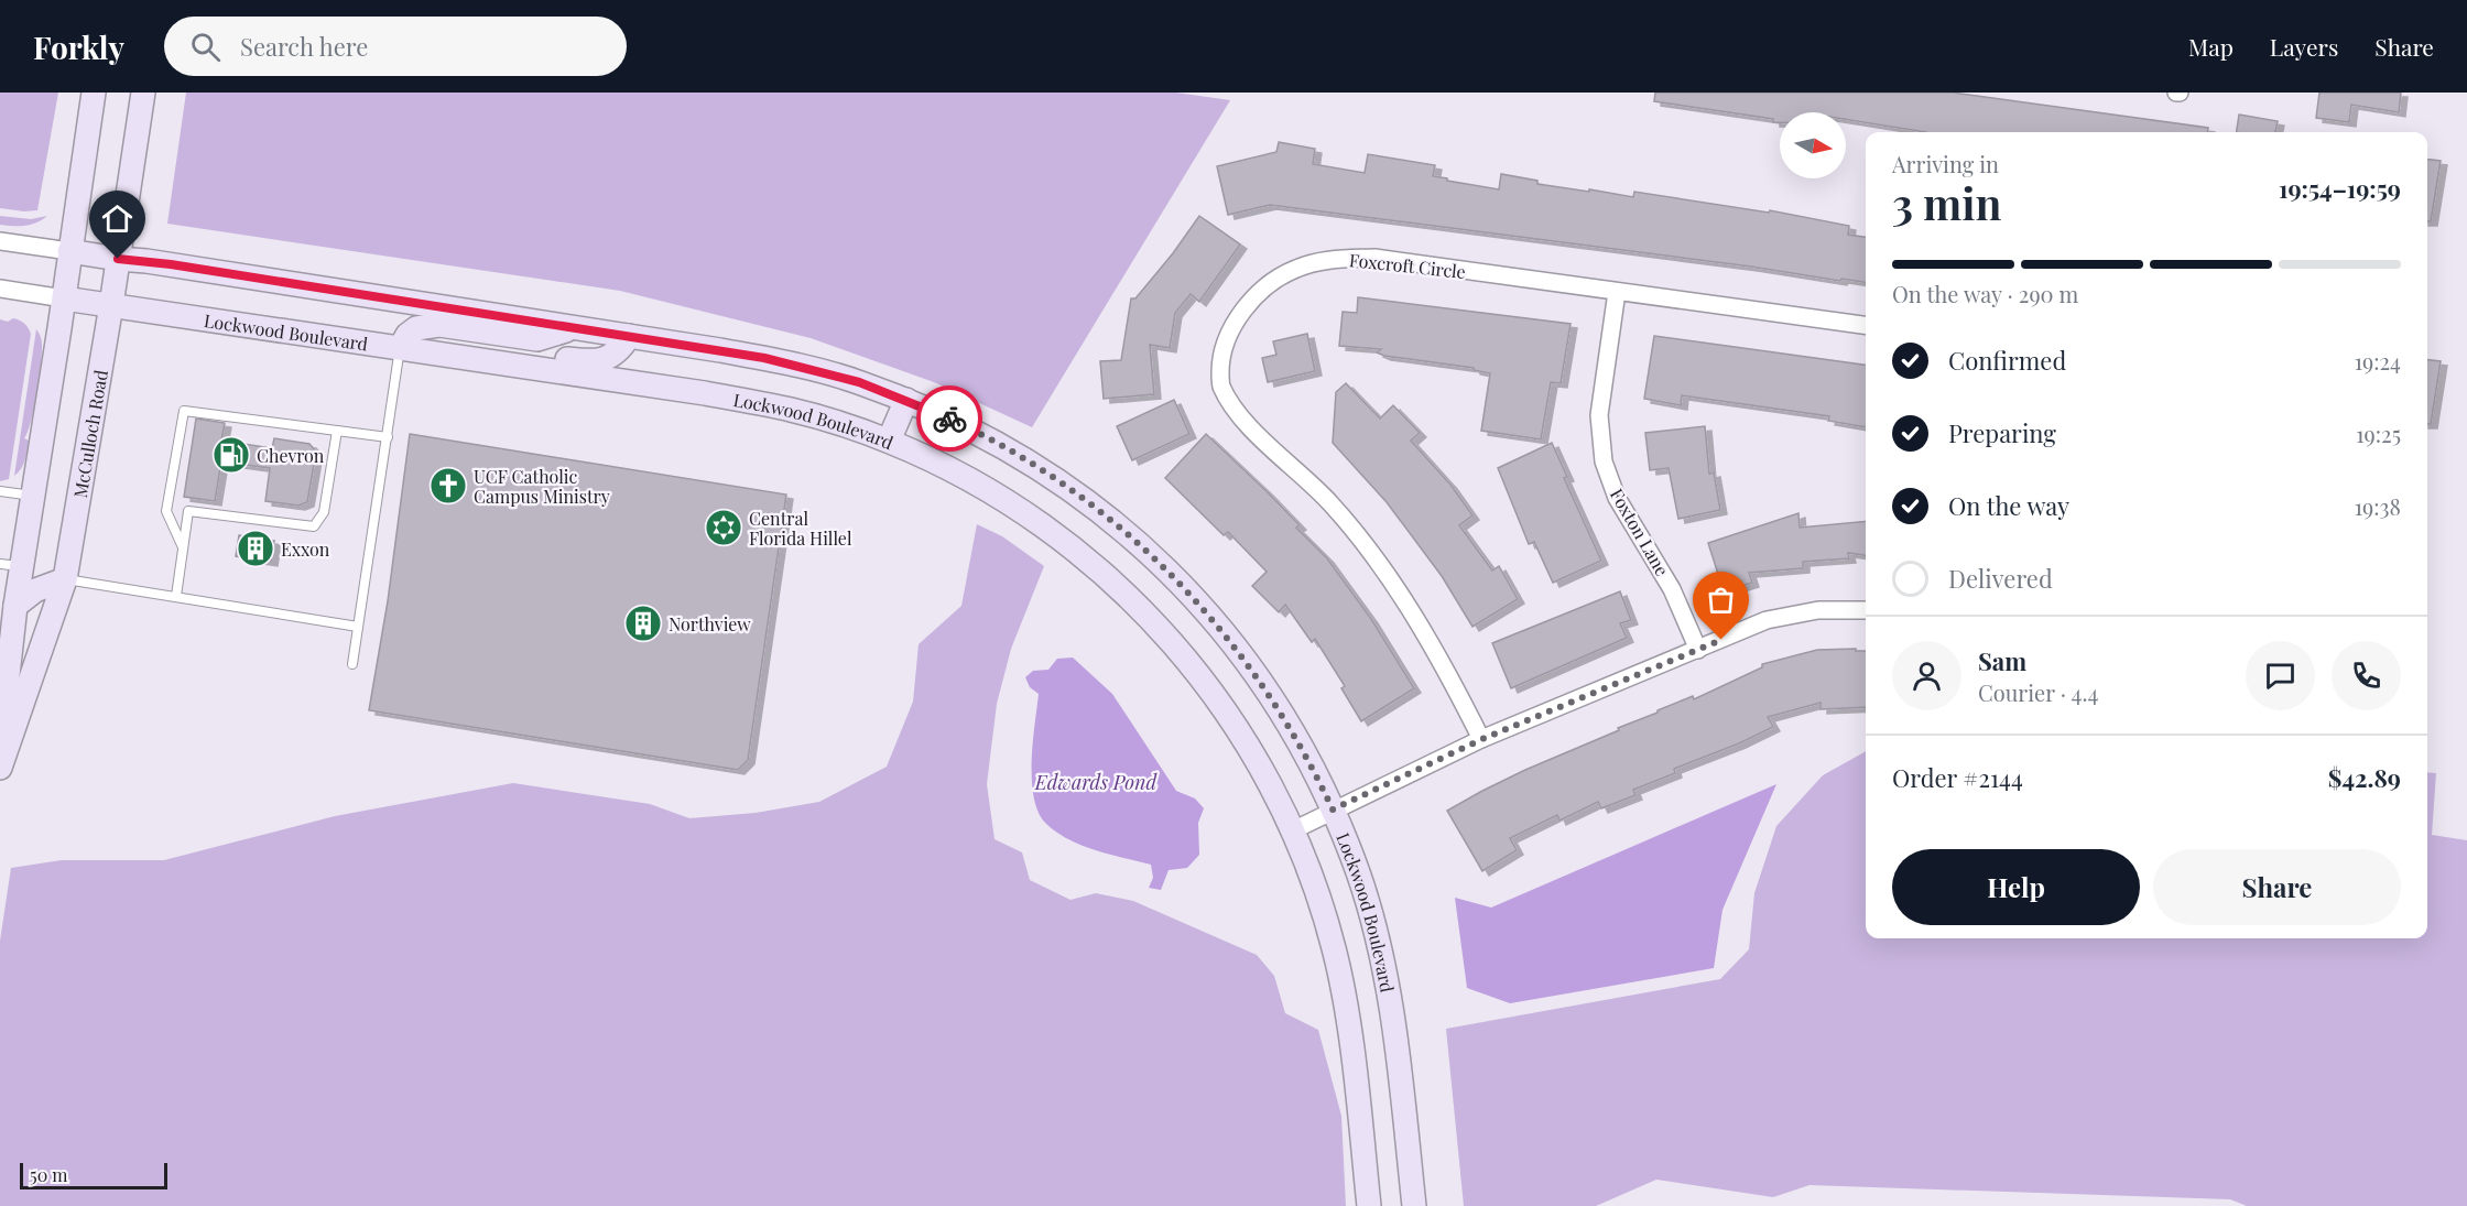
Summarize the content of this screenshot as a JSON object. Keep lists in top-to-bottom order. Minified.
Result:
{"streets":{"main road":["Lockwood Boulevard","McCulloch Road"],"street":["Foxcroft Circle","Foxton Lane"]},"crossings":[["Foxcroft Circle","Foxton Lane"],["Lockwood Boulevard","McCulloch Road"]],"water":["Edwards Pond"],"places":{"fuel station":["Chevron"],"church":["UCF Catholic Campus Ministry"],"synagogue":["Central Florida Hillel"],"building":["Exxon","Northview"]},"scale_bar":"50 m","north":"right","page":{"header":"Forkly","search":"Search here","nav":["Map","Layers","Share"],"heading":["3 min","Arriving in","19:54–19:59"],"panel":["Sam","Courier · 4.4","Order #2144","$42.89"],"bar":"On the way · 290 m","list":[["Confirmed","19:24"],["Preparing","19:25"],["On the way","19:38"],"Delivered"],"buttons":["Help","Share"],"scale":"50 m"}}
